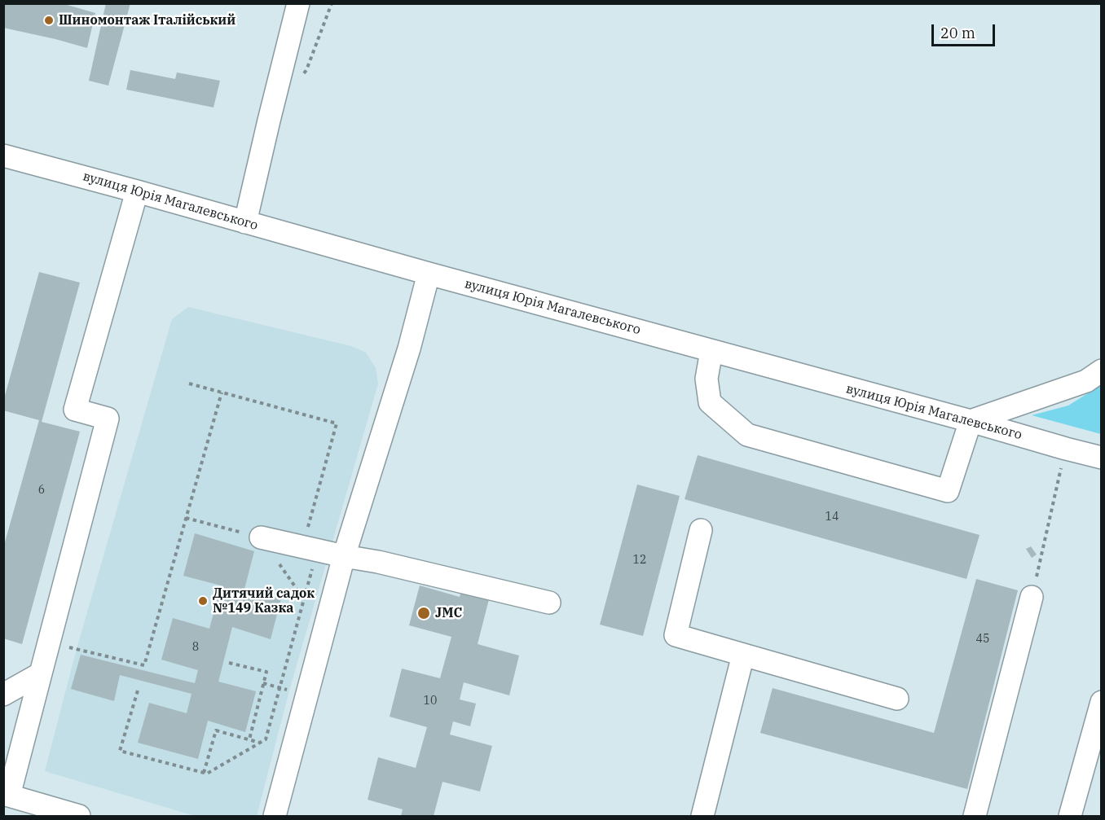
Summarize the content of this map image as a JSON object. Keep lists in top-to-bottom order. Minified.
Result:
{"streets":{"street":["вулиця Юрія Магалевського"]},"places":["Шиномонтаж Італійський","Дитячий садок №149 Казка","JMC"],"house_numbers":["6","14","12","45","8","10"],"scale_bar":"20 m"}
